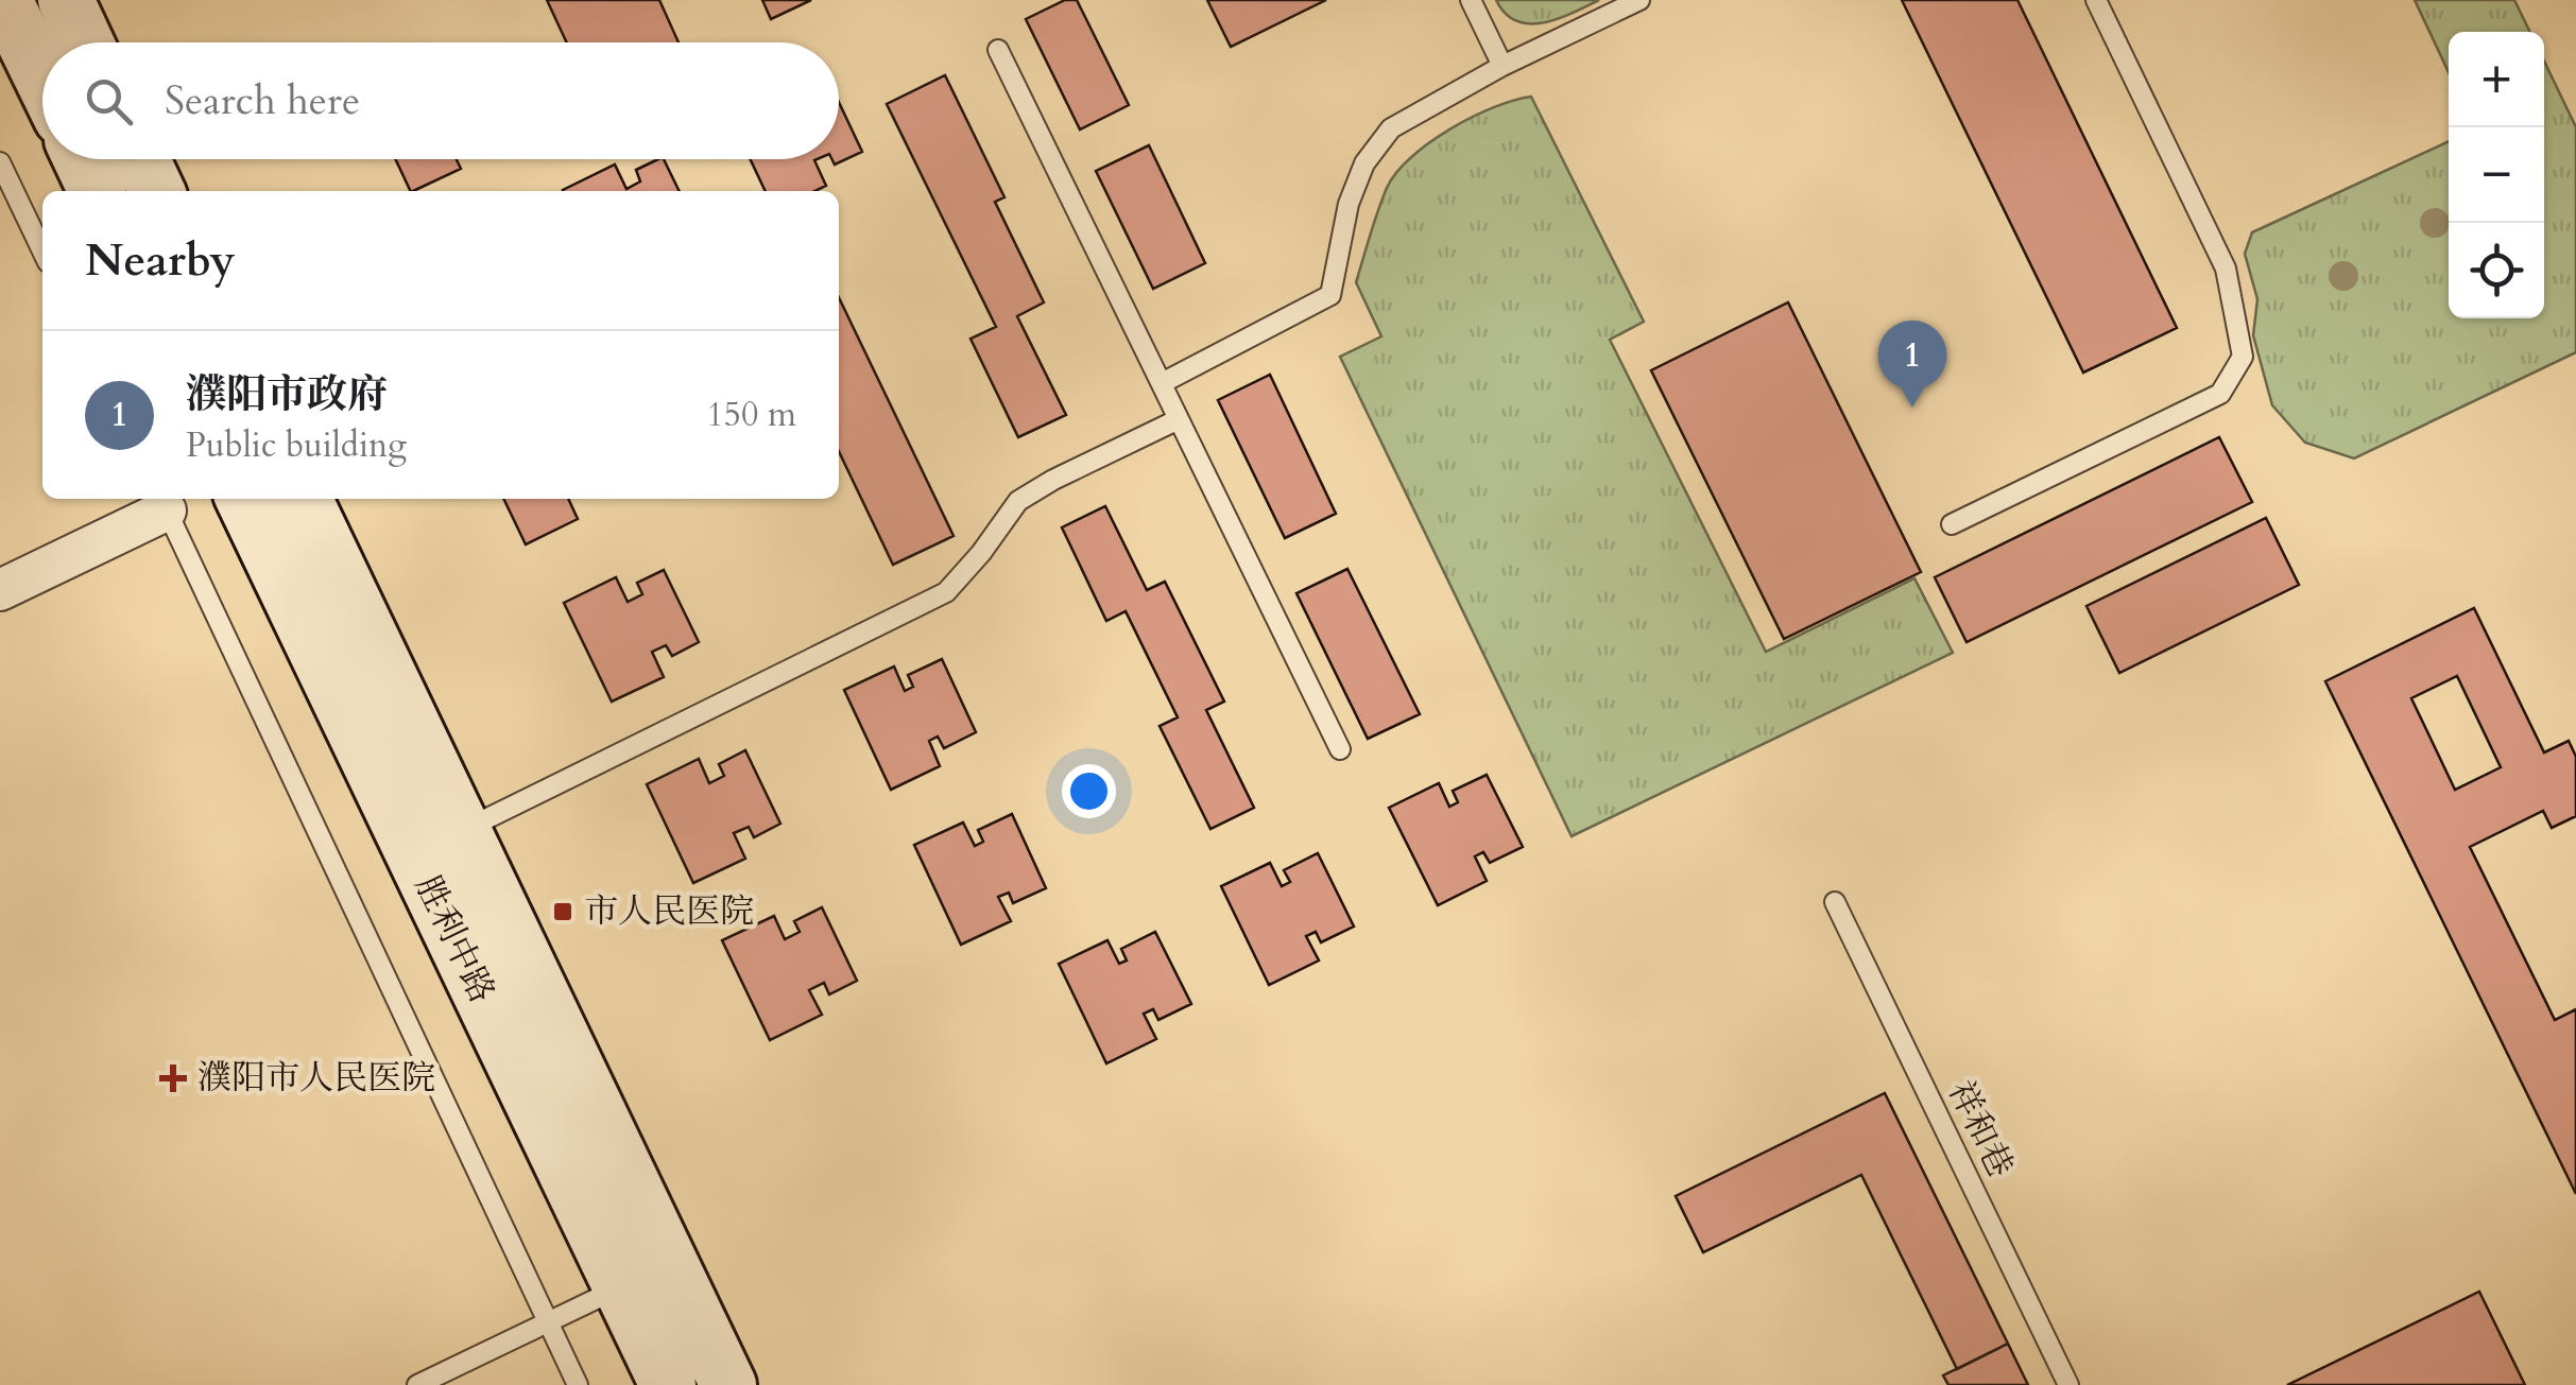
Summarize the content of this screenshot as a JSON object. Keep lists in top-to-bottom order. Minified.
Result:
{"streets":{"main road":["胜利中路"],"lane":["祥和巷"]},"places":{"transit":["市人民医院"],"health":["濮阳市人民医院"]},"page":{"map_buttons":["+","−"],"search":"Search here","heading":"Nearby","pins":"1","list":[{"mark":"1","name":"濮阳市政府","note":"Public building","value":"150 m"}]}}
